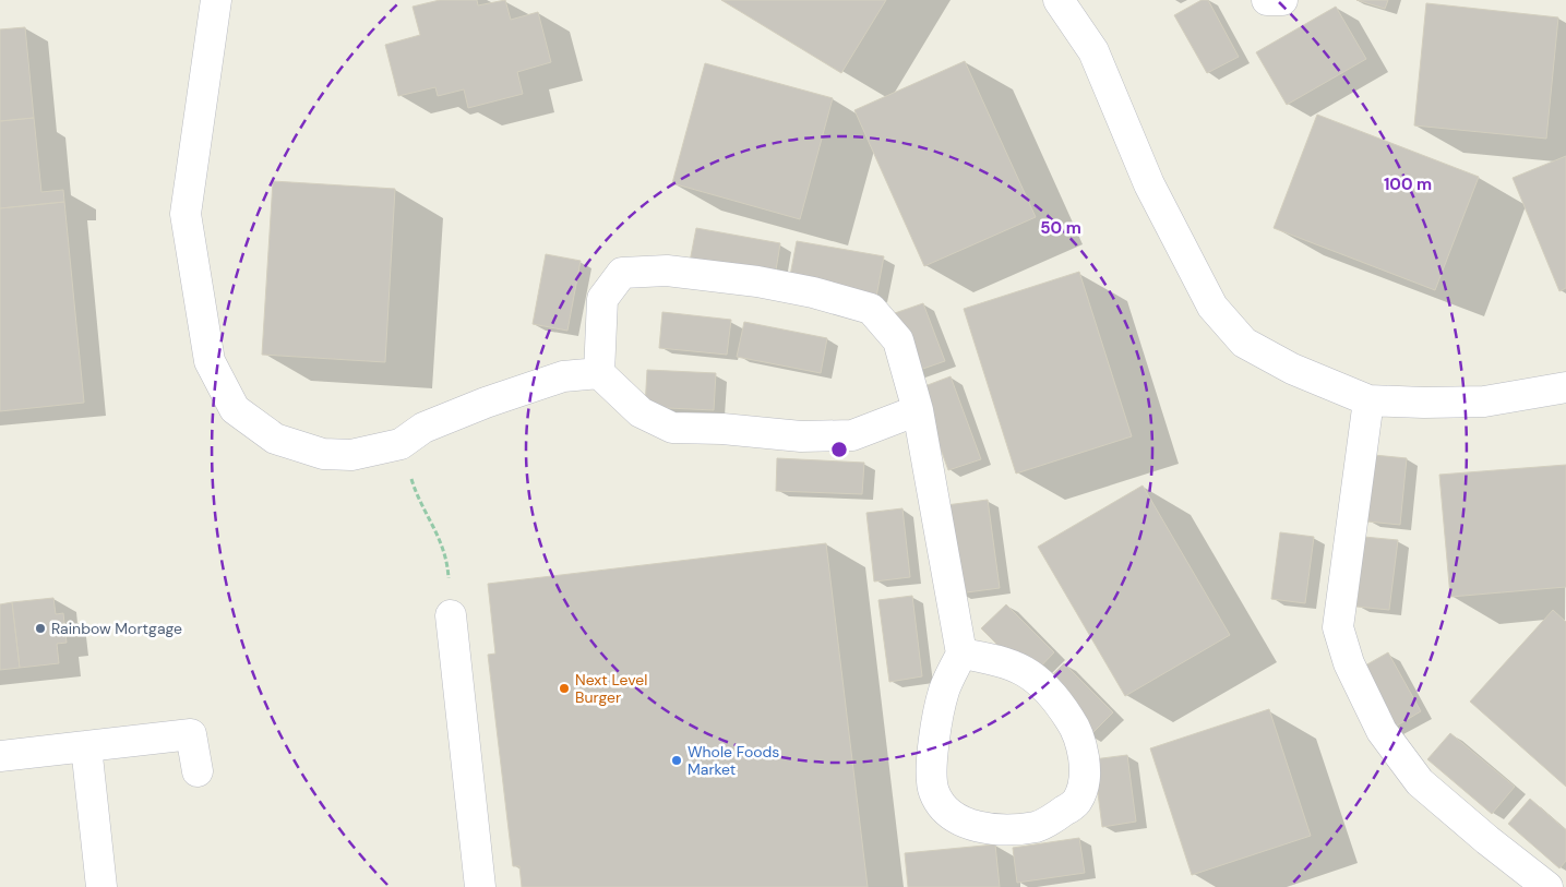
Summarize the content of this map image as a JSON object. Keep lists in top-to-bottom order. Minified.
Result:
{"places":["Rainbow Mortgage","Next Level Burger","Whole Foods Market"],"rings":["100 m","50 m"]}
